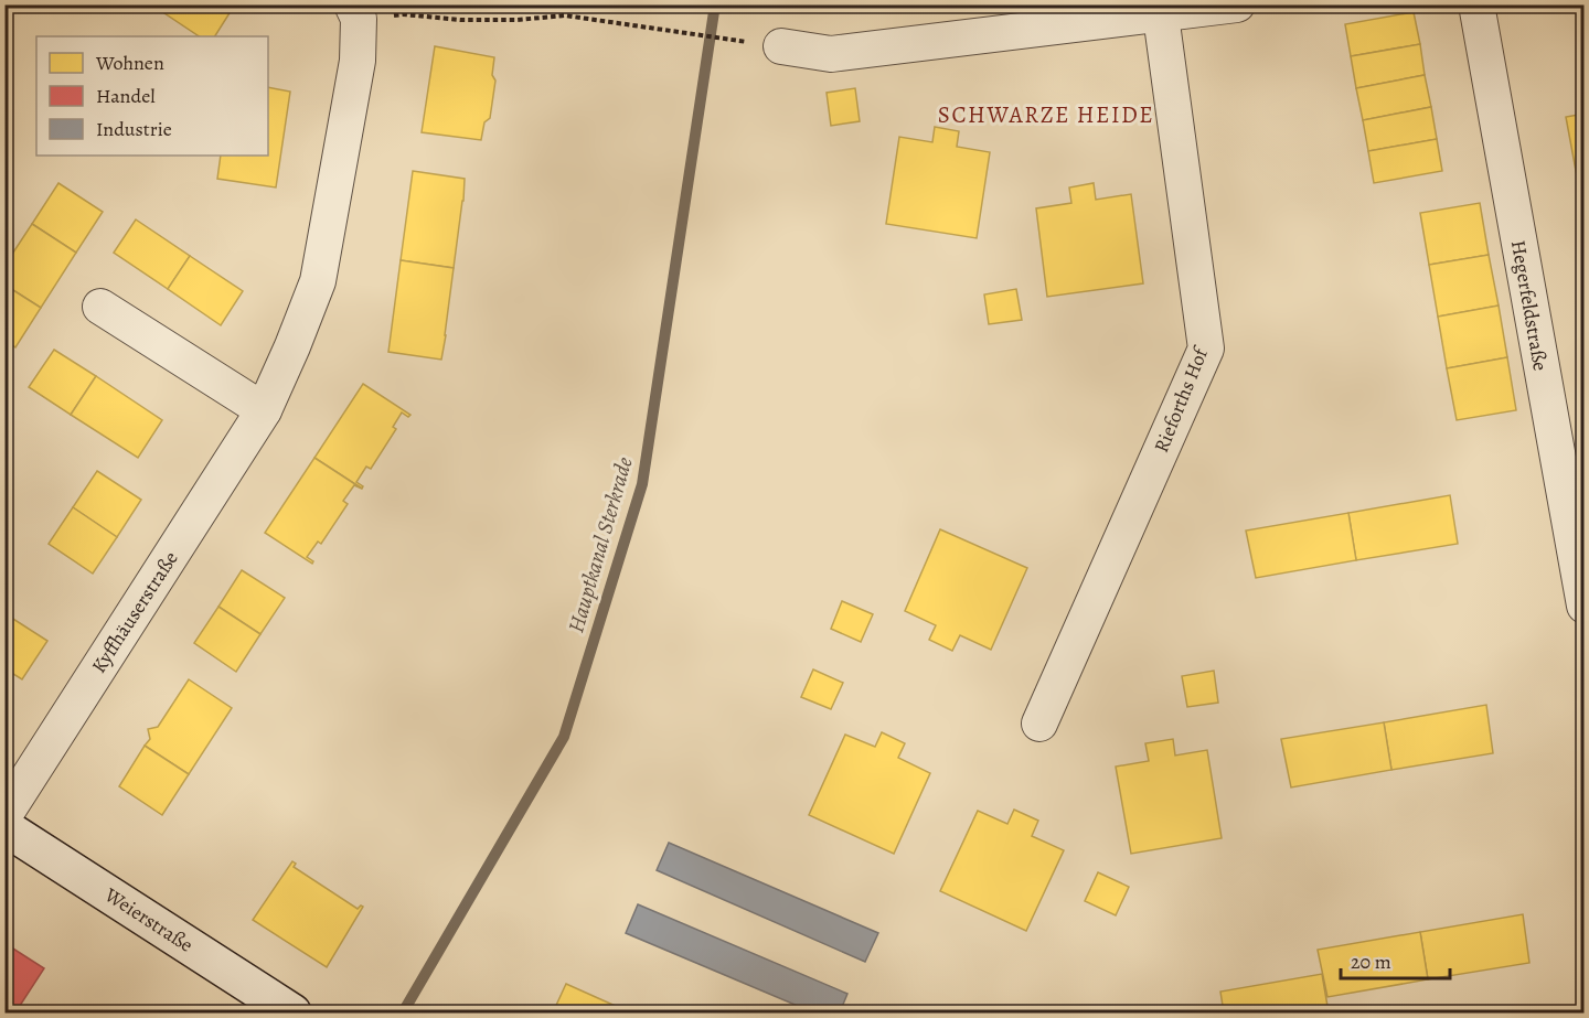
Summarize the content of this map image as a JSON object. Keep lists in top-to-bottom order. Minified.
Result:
{"streets":{"street":["Hegerfeldstraße","Rieforths Hof","Kyffhäuserstraße","Weierstraße"]},"districts":["SCHWARZE HEIDE"],"water":["Hauptkanal Sterkrade"],"legend":["Wohnen","Handel","Industrie"],"scale_bar":"20 m"}
